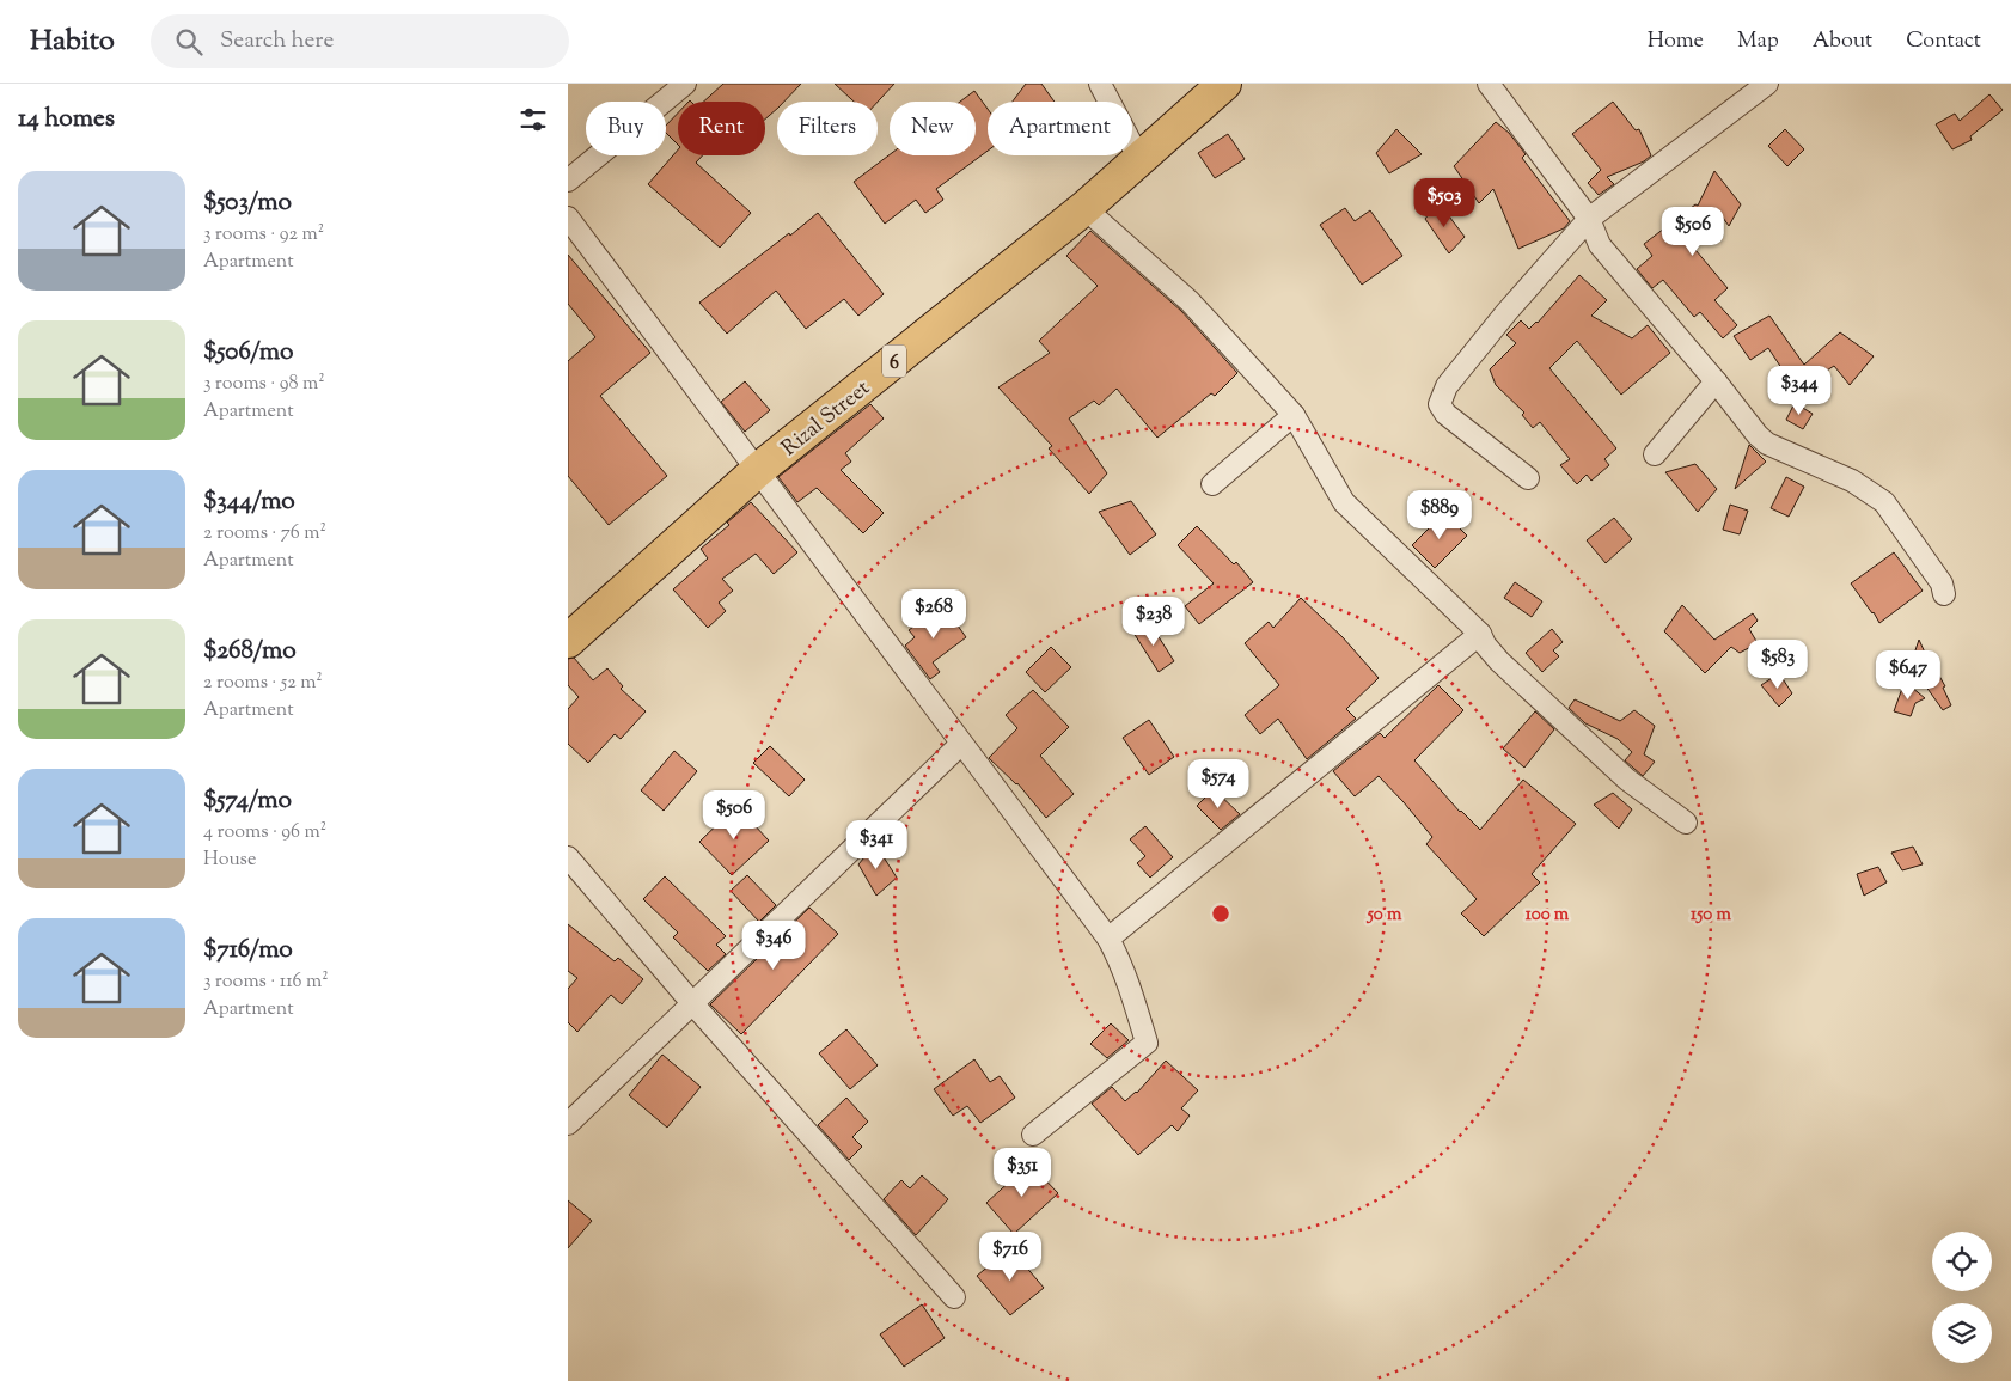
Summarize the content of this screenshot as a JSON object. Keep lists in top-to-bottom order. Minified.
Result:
{"streets":{"highway":["6","Rizal Street"]},"page":{"header":"Habito","search":"Search here","nav":["Home","Map","About","Contact"],"heading":"14 homes","chip":["Buy","Rent","Filters","New","Apartment"],"list":[{"name":"$503/mo","note":"3 rooms · 92 m² · Apartment"},{"name":"$506/mo","note":"3 rooms · 98 m² · Apartment"},{"name":"$344/mo","note":"2 rooms · 76 m² · Apartment"},{"name":"$268/mo","note":"2 rooms · 52 m² · Apartment"},{"name":"$574/mo","note":"4 rooms · 96 m² · House"},{"name":"$716/mo","note":"3 rooms · 116 m² · Apartment"}],"price":["$503","$506","$344","$889","$268","$238","$583","$647","$574","$506","$341","$346","$351","$716"]},"rings":["50 m","100 m","150 m"]}
